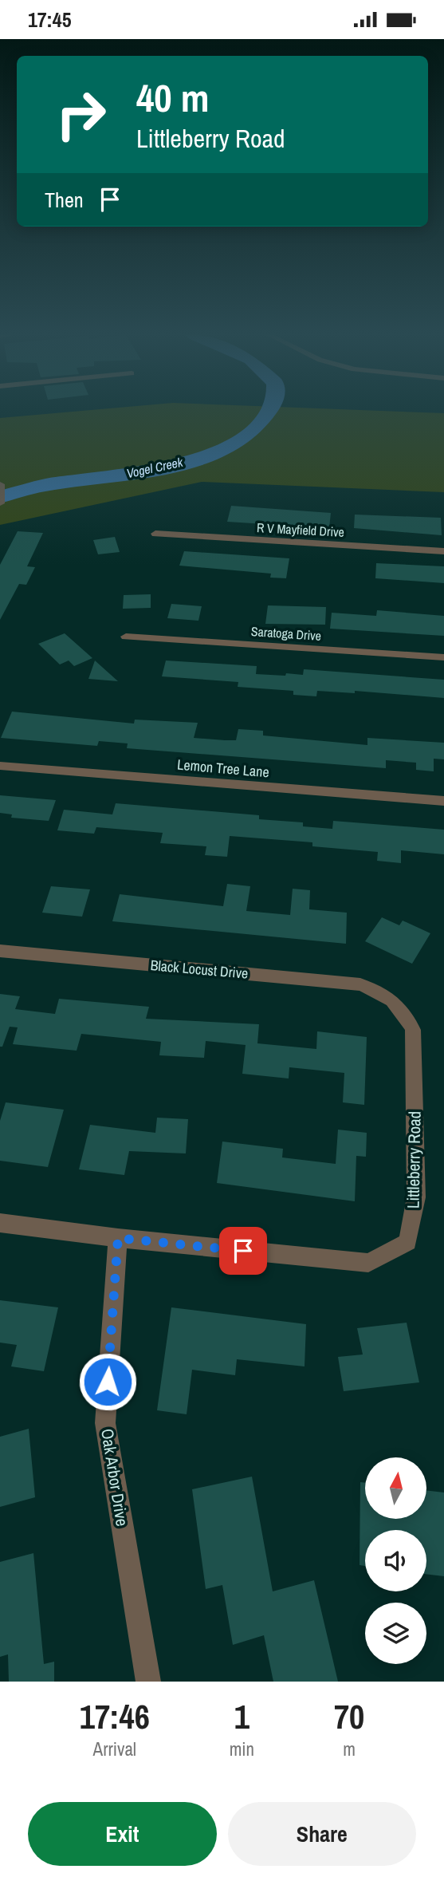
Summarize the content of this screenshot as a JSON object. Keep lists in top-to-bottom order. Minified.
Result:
{"streets":{"street":["R V Mayfield Drive","Saratoga Drive","Lemon Tree Lane","Black Locust Drive","Littleberry Road","Oak Arbor Drive"]},"crossings":[["Black Locust Drive","Littleberry Road"],["Littleberry Road","Oak Arbor Drive"]],"water":["Vogel Creek"],"north":"top","page":{"status":"17:45","turn":["40 m","Littleberry Road"],"then":"Then","eta":["17:46","Arrival","1","min","70","m"],"buttons":["Exit","Share"]}}
